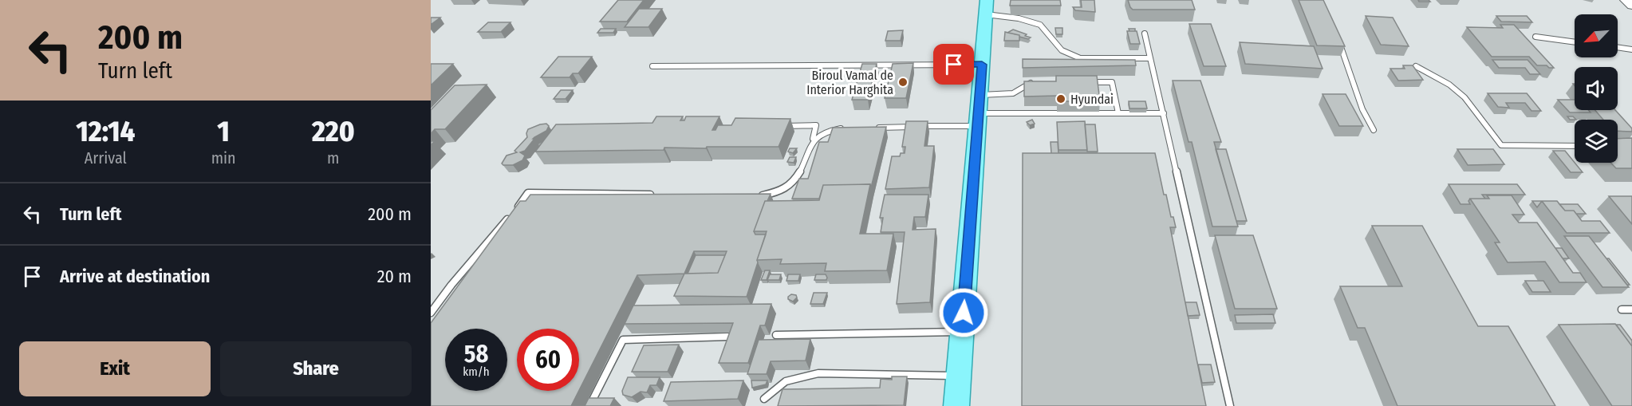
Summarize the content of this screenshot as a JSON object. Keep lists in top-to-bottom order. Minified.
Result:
{"places":["Biroul Vamal de Interior Harghita","Hyundai"],"north":"bottom left","page":{"turn":["200 m","Turn left"],"eta":["12:14","Arrival","1","min","220","m"],"list":[{"name":"Turn left","value":"200 m"},{"name":"Arrive at destination","value":"20 m"}],"speed":"58 km/h","limit":"60","buttons":["Exit","Share"]}}
